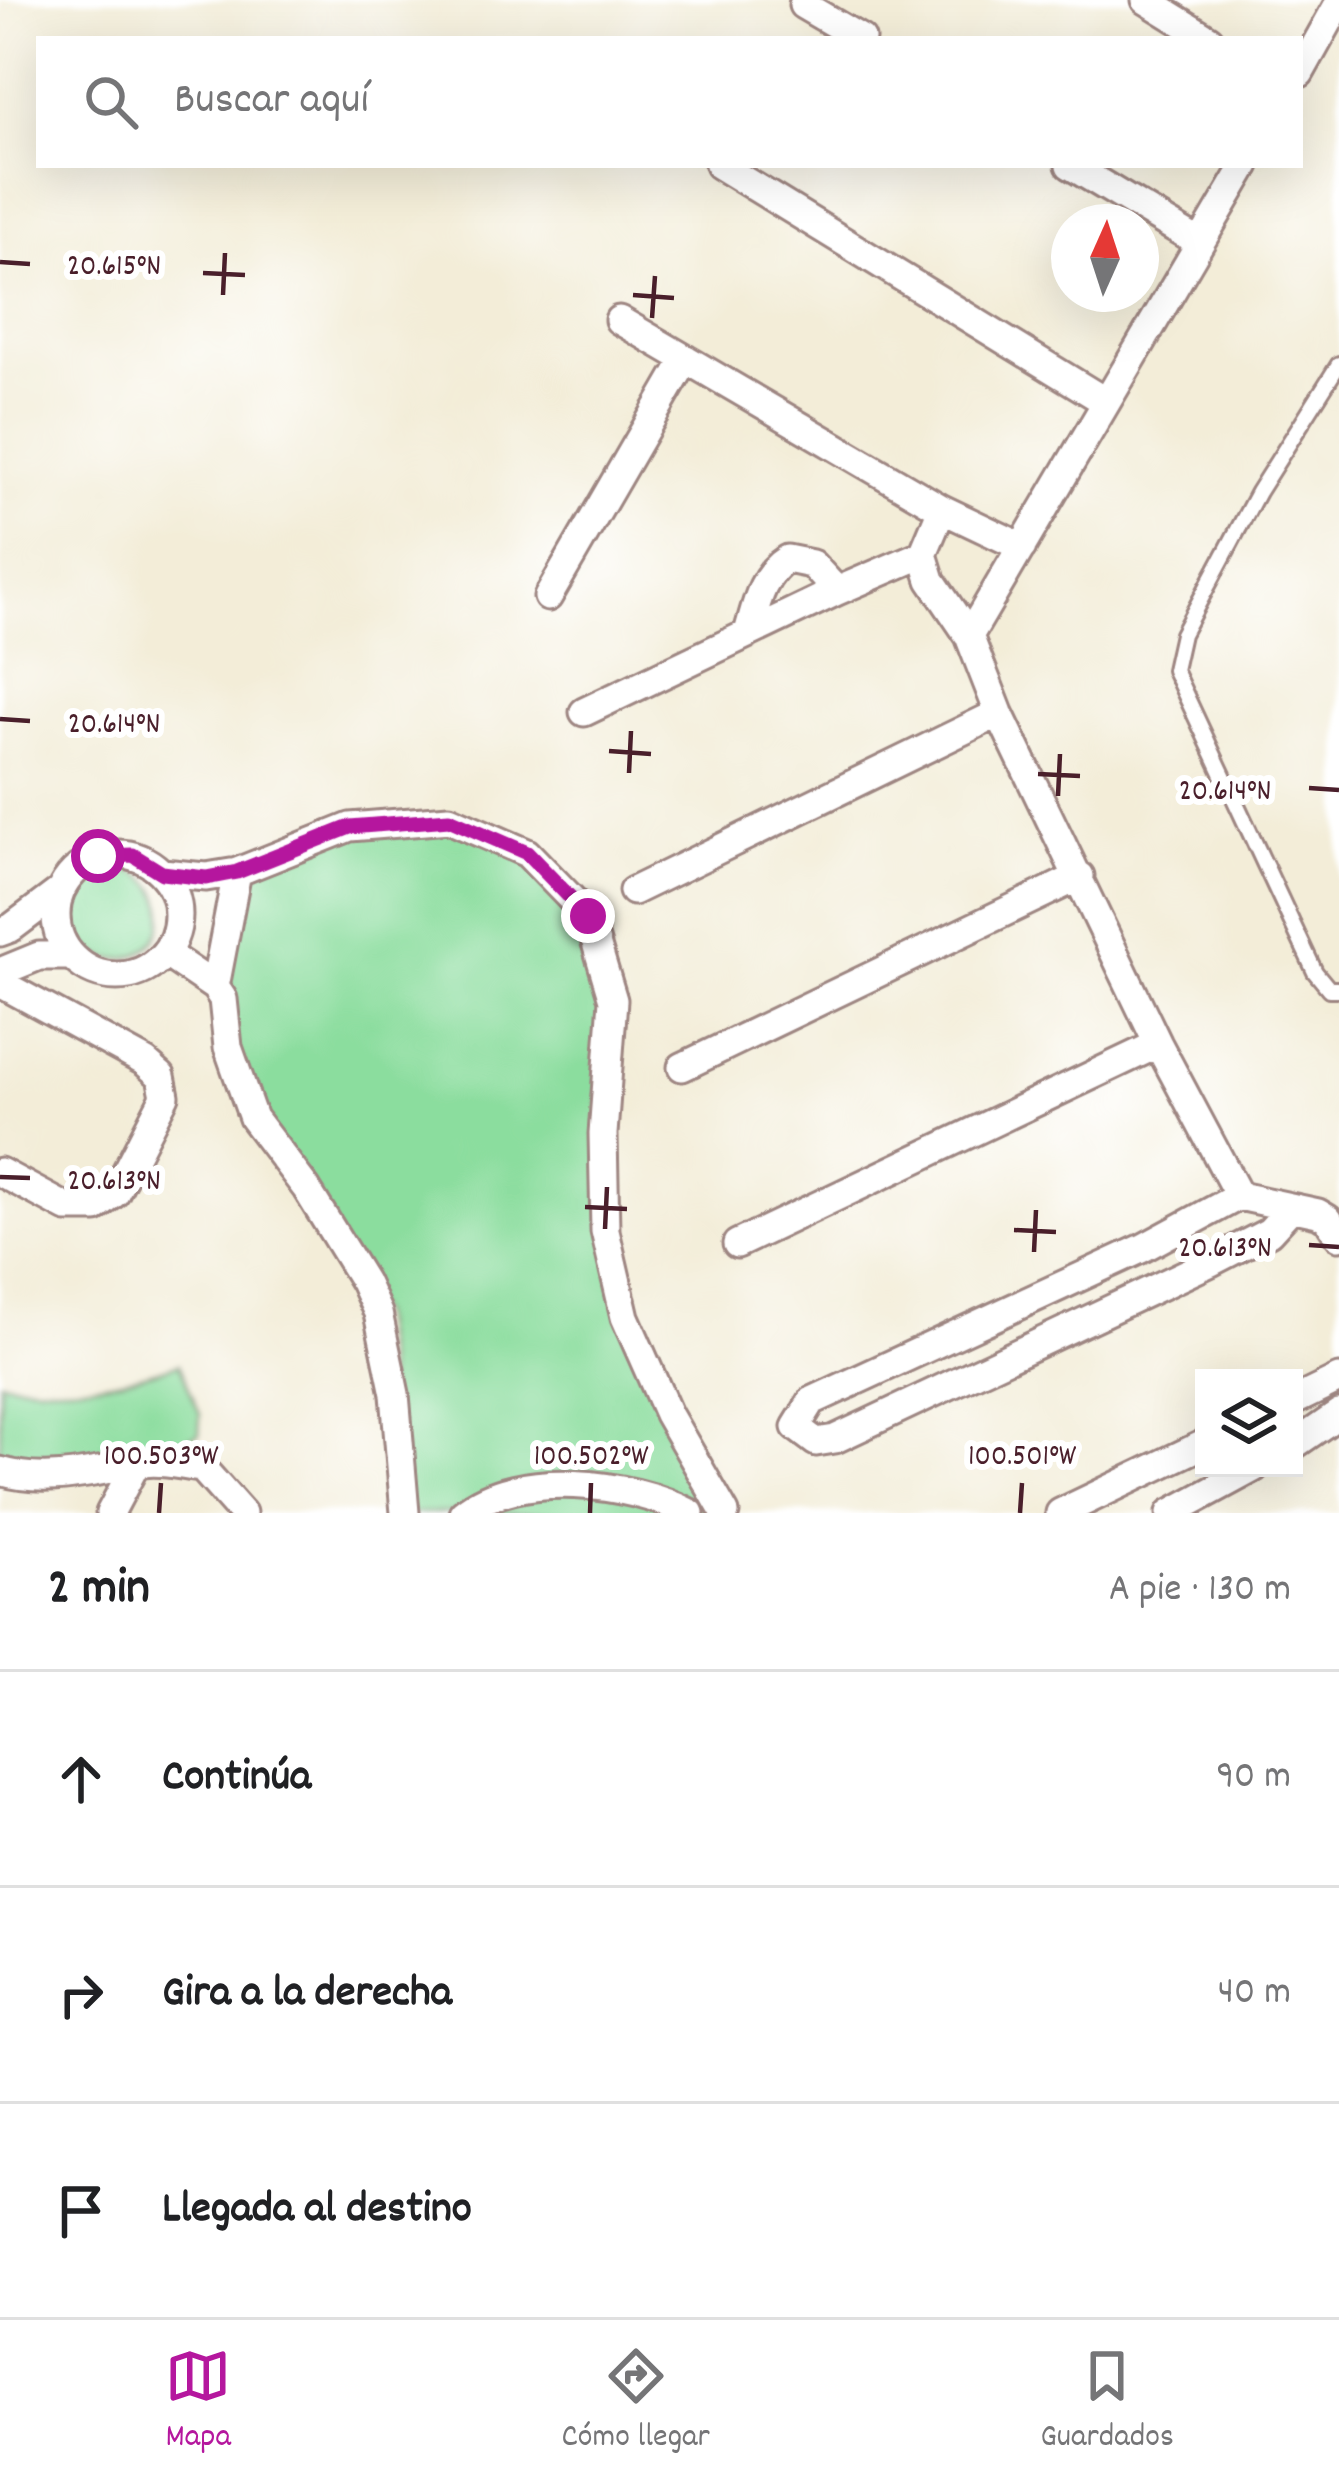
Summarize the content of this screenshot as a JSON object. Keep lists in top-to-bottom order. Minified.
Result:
{"north":"top","page":{"search":"Buscar aquí","heading":["2 min","A pie · 130 m"],"list":[["Continúa","90 m"],["Gira a la derecha","40 m"],"Llegada al destino"],"nav":["Mapa","Cómo llegar","Guardados"]},"coordinates":["20.615°N","20.614°N","20.613°N","100.503°W","100.502°W","100.501°W"]}
